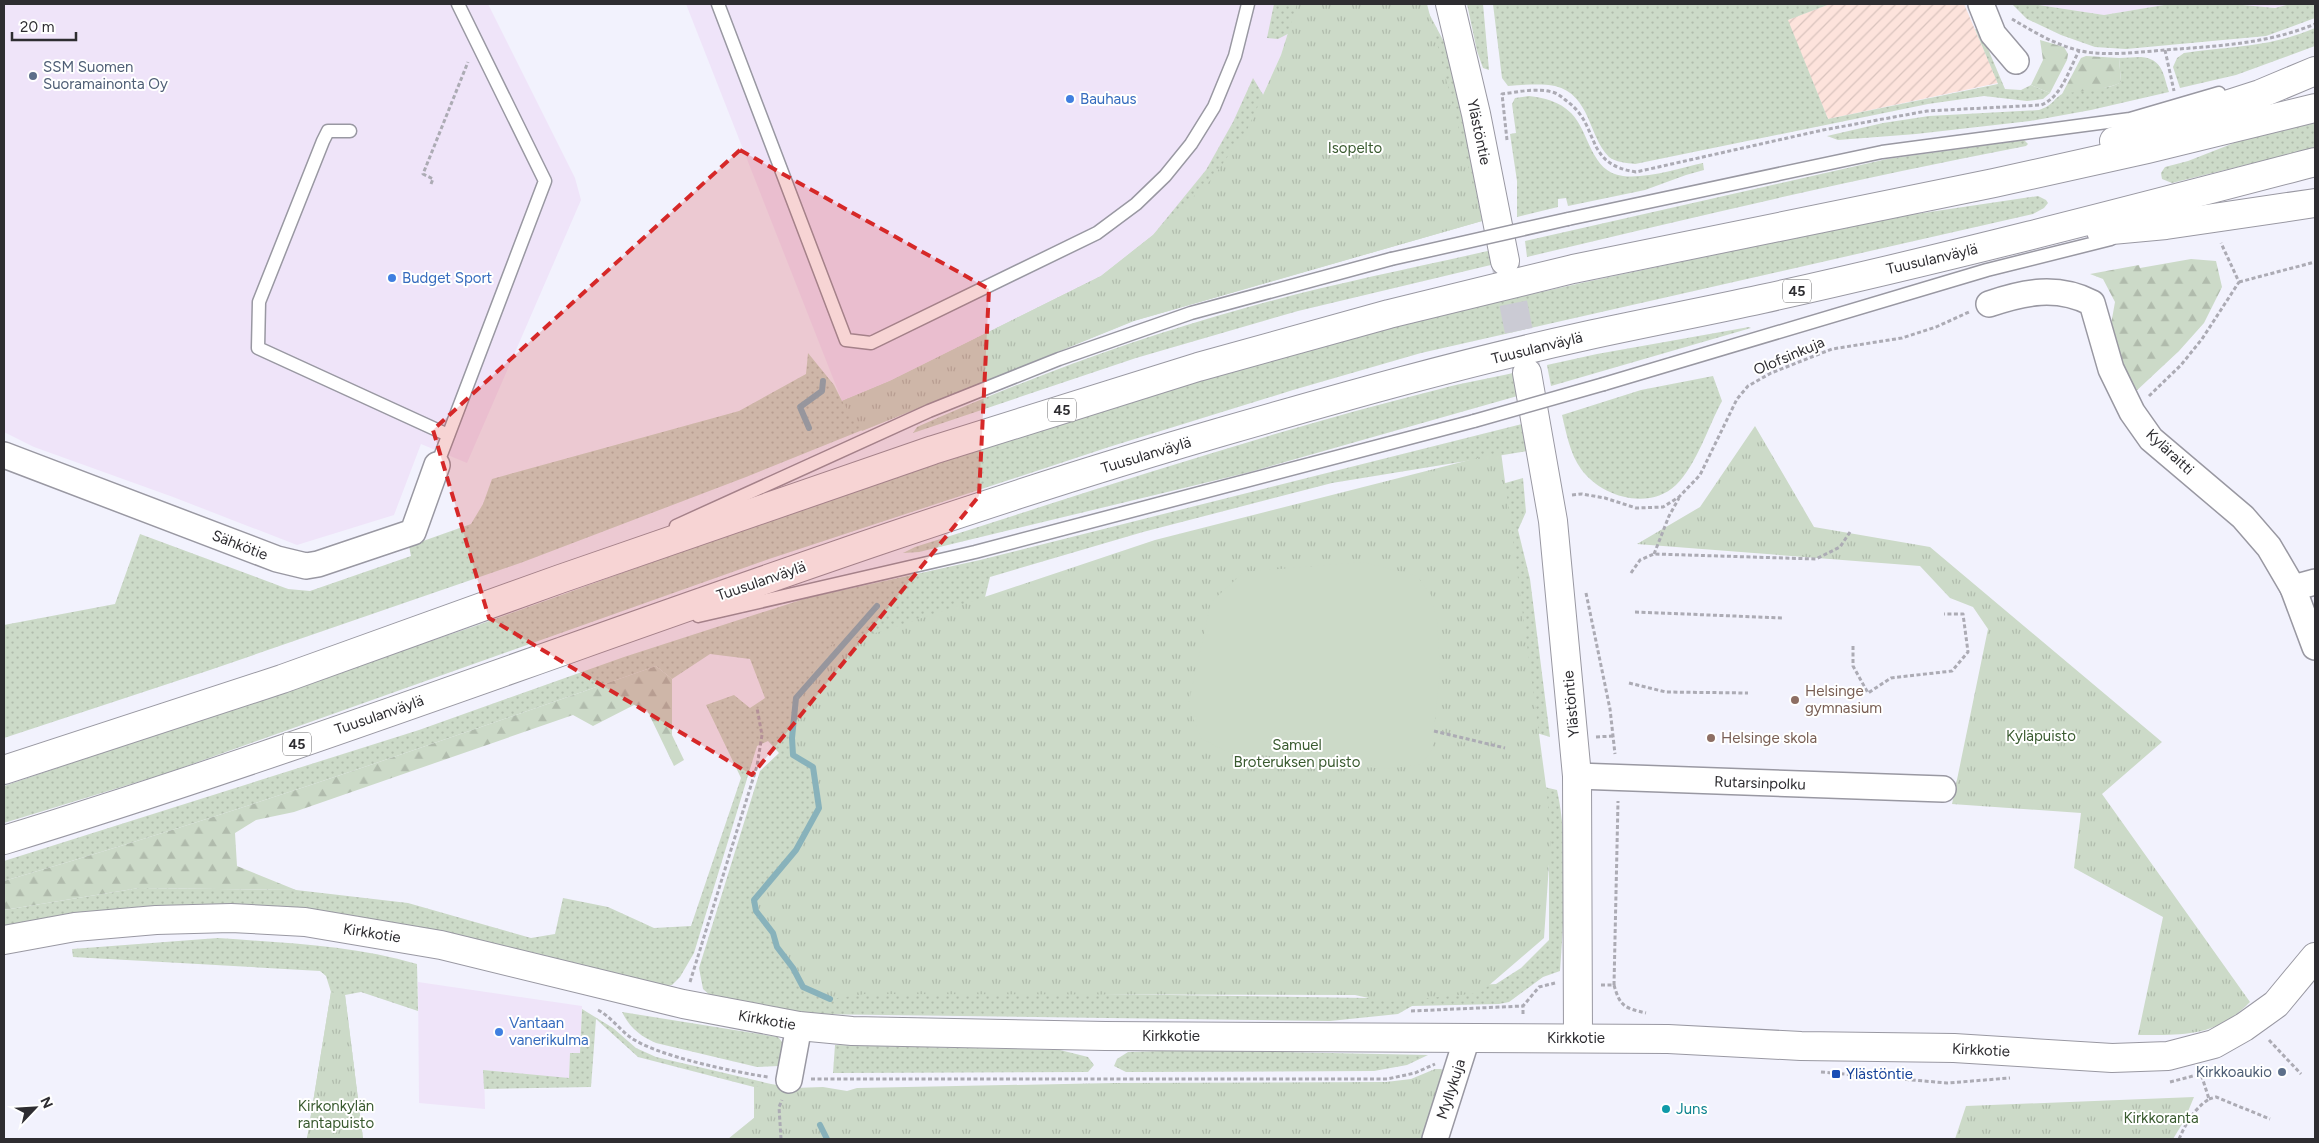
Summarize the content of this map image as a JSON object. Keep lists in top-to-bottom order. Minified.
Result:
{"streets":{"main road":["Ylästöntie","Tuusulanväylä","45","Kirkkotie"],"street":["Kyläraitti","Sähkötie","Rutarsinpolku","Myllykuja"],"path":["Olofsinkuja"]},"crossings":[["Ylästöntie","Rutarsinpolku"],["Ylästöntie","Kirkkotie"],["Olofsinkuja","Kyläraitti"],["Kirkkotie","Myllykuja"]],"parks":["Isopelto","Kyläpuisto","Samuel Broteruksen puisto","Kirkonkylän rantapuisto","Kirkkoranta"],"places":{"other":["SSM Suomen Suoramainonta Oy","Bauhaus","Budget Sport","Helsinge gymnasium","Helsinge skola","Vantaan vanerikulma","Kirkkoaukio","Juns"],"transit":["Ylästöntie"]},"scale_bar":"20 m","north":"top right"}
